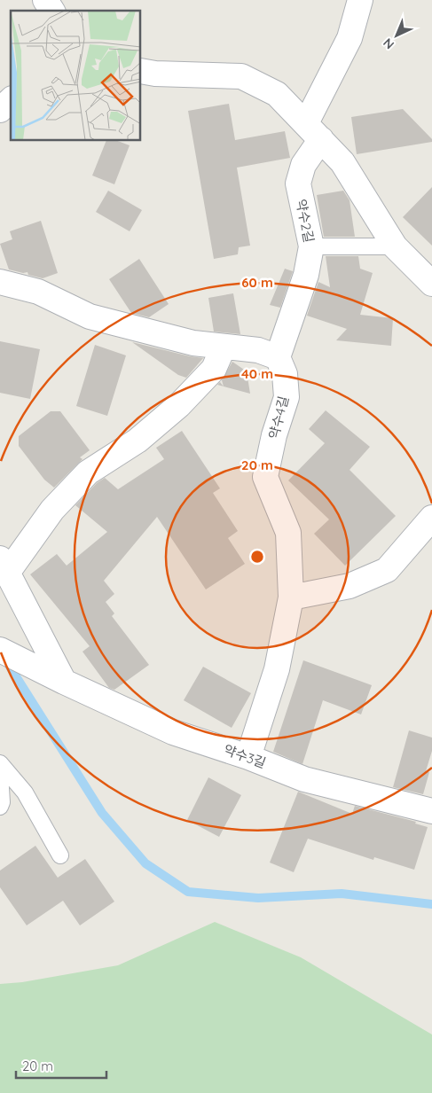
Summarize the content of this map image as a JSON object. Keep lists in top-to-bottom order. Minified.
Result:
{"streets":{"street":["약수2길","약수4길","약수3길"]},"crossings":[["약수2길","약수4길"],["약수4길","약수3길"]],"scale_bar":"20 m","north":"bottom left","rings":["60 m","40 m","20 m"]}
